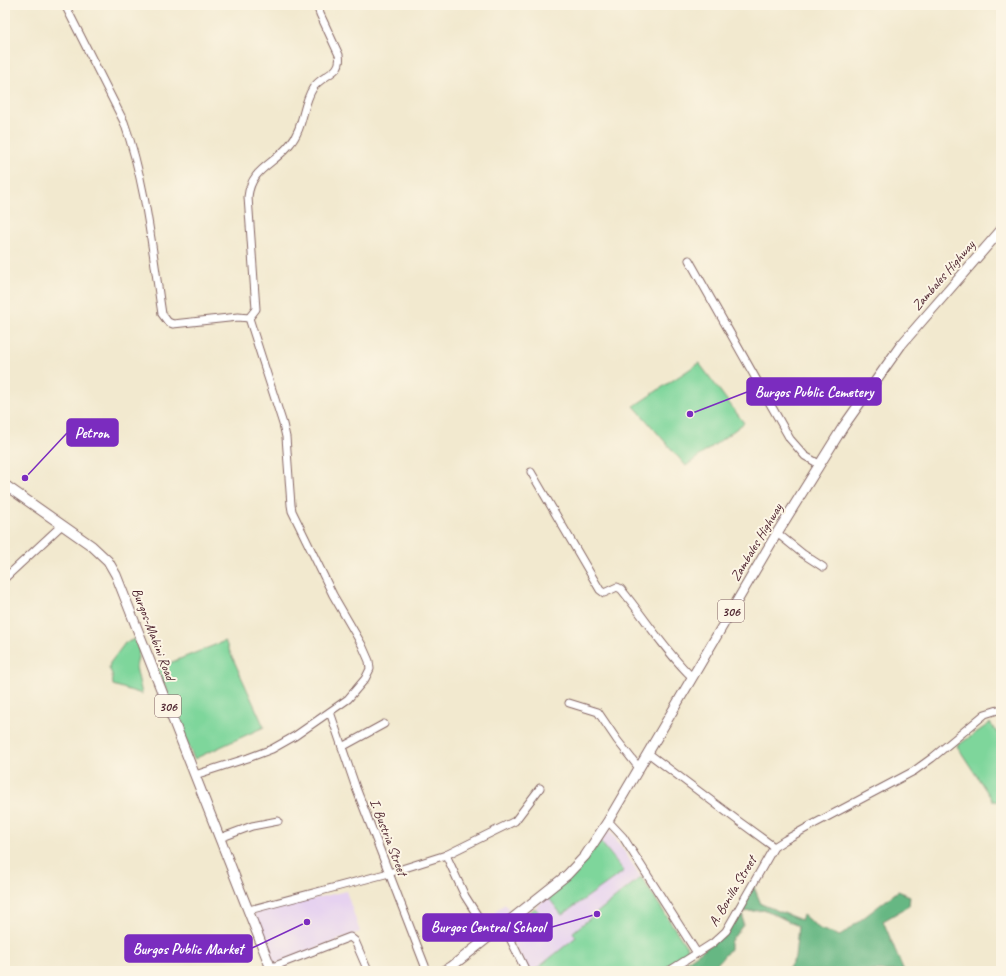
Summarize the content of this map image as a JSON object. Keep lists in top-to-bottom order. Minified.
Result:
{"streets":{"main road":["Zambales Highway","306","Burgos-Mabini Road"],"street":["I. Bustria Street","A. Bonilla Street"]},"places":["Burgos Public Cemetery","Petron","Burgos Central School","Burgos Public Market"]}
